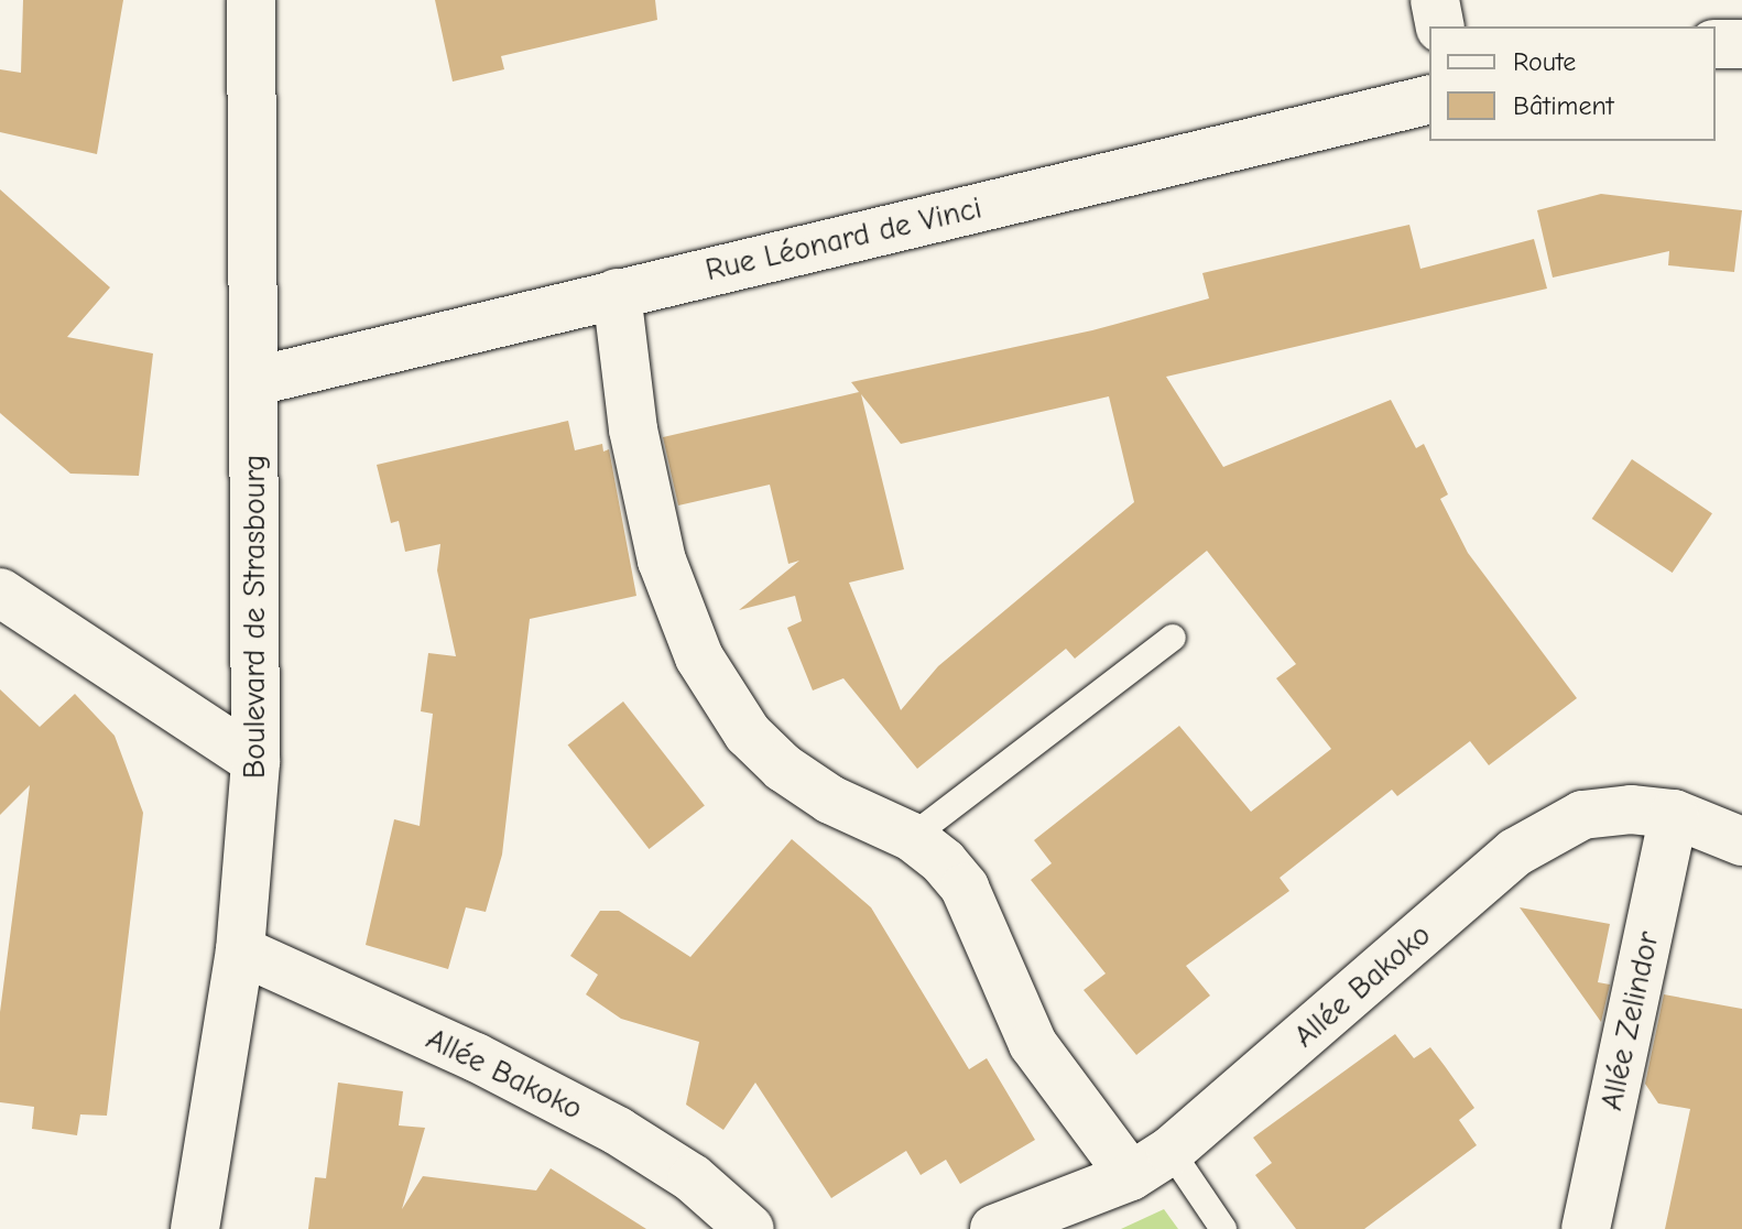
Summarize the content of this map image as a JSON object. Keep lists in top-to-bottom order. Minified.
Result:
{"streets":{"street":["Rue Léonard de Vinci","Boulevard de Strasbourg","Allée Bakoko","Allée Zelindor"]},"crossings":[["Rue Léonard de Vinci","Boulevard de Strasbourg"],["Boulevard de Strasbourg","Allée Bakoko"],["Allée Bakoko","Allée Zelindor"]],"legend":["Route","Bâtiment"]}
